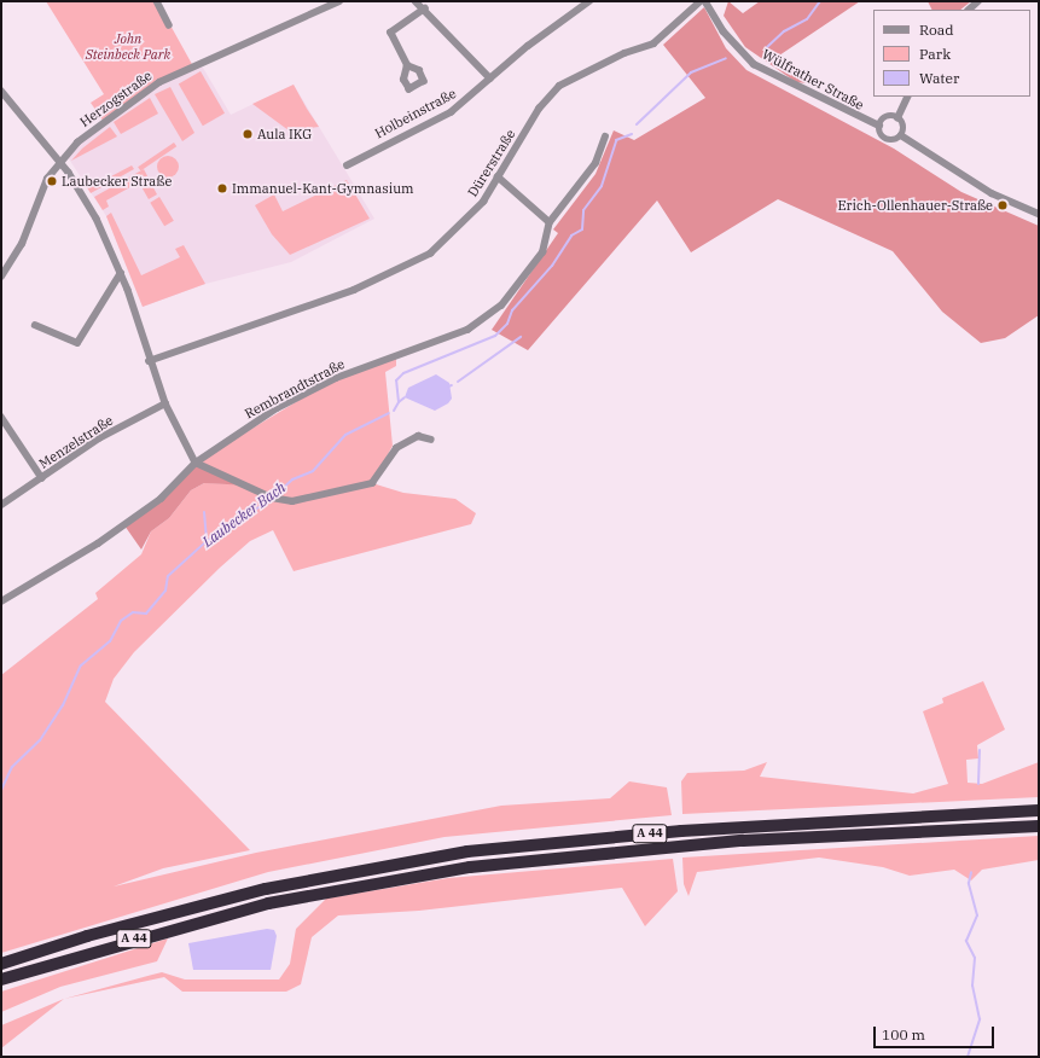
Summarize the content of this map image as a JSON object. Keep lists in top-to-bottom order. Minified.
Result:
{"streets":{"highway":["A 44"],"street":["Wülfrather Straße","Herzogstraße","Holbeinstraße","Dürerstraße","Rembrandtstraße","Menzelstraße"]},"water":["Laubecker Bach"],"parks":["John Steinbeck Park"],"places":["Aula IKG","Laubecker Straße","Immanuel-Kant-Gymnasium","Erich-Ollenhauer-Straße"],"legend":["Road","Park","Water"],"scale_bar":"100 m"}
